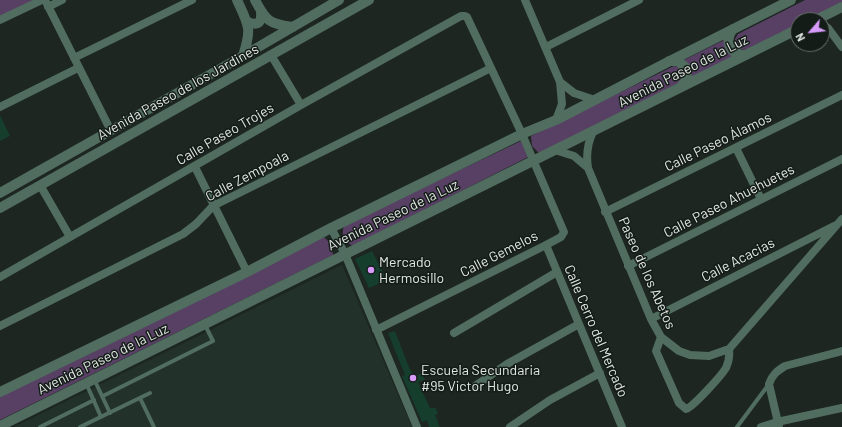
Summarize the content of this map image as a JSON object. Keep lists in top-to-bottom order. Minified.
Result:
{"streets":{"street":["Avenida Paseo de la Luz","Avenida Paseo de los Jardines","Calle Paseo Trojes","Calle Paseo Álamos","Calle Zempoala","Calle Paseo Ahuehuetes","Calle Gemelos","Calle Acacias","Paseo de los Abetos","Calle Cerro del Mercado"]},"crossings":[["Avenida Paseo de la Luz","Calle Gemelos"],["Avenida Paseo de la Luz","Paseo de los Abetos"],["Calle Paseo Trojes","Calle Zempoala"],["Calle Paseo Álamos","Paseo de los Abetos"],["Calle Paseo Ahuehuetes","Paseo de los Abetos"],["Calle Gemelos","Calle Cerro del Mercado"],["Calle Acacias","Paseo de los Abetos"]],"places":["Mercado Hermosillo","Escuela Secundaria #95 Victor Hugo"],"north":"bottom left"}
